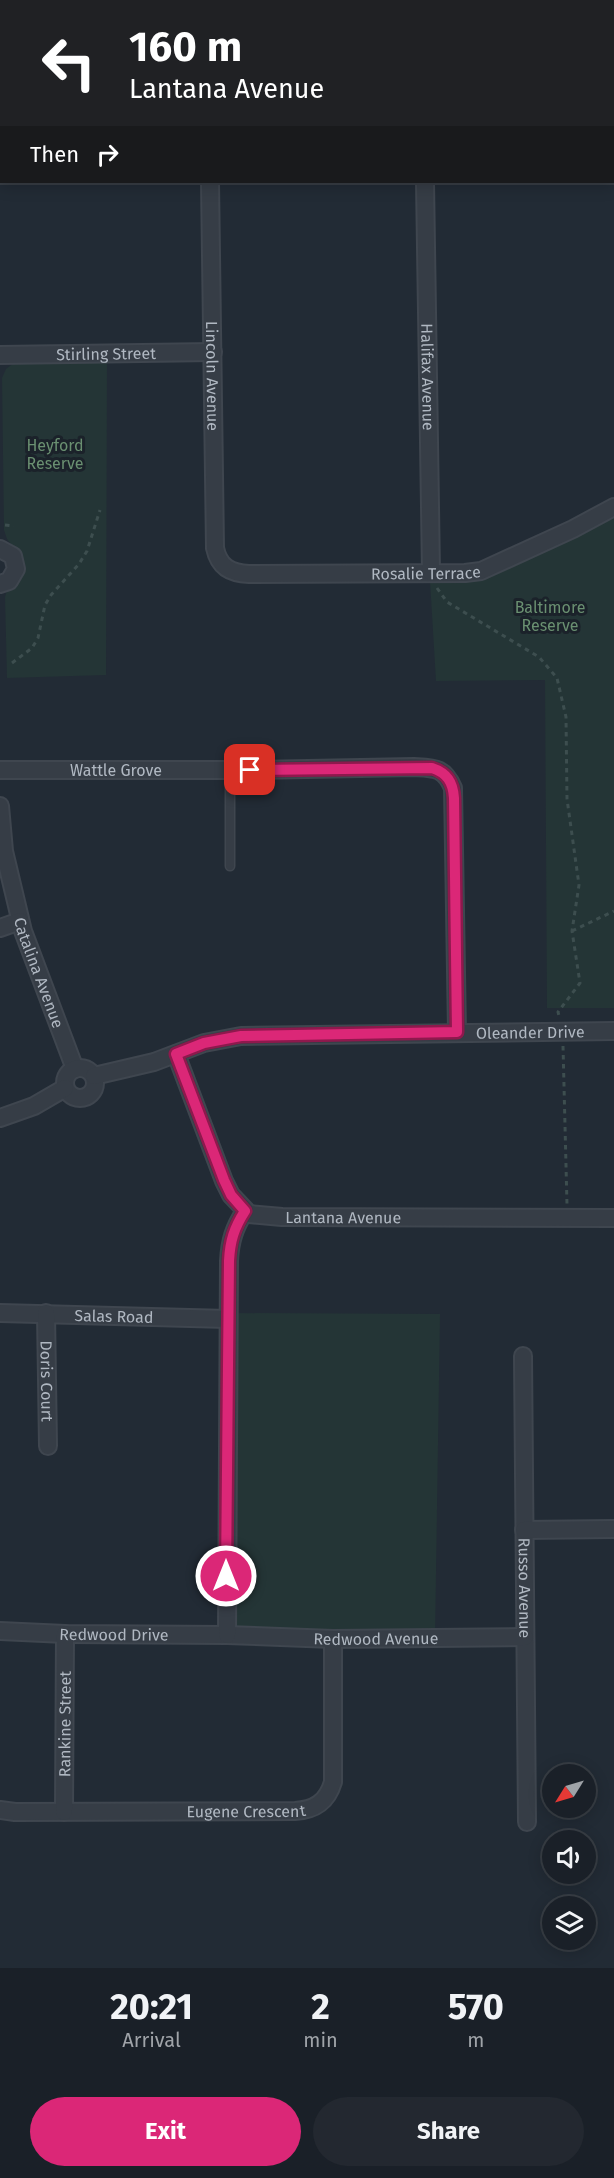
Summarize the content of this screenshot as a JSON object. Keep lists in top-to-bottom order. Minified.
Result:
{"streets":{"street":["Stirling Street","Lincoln Avenue","Halifax Avenue","Rosalie Terrace","Wattle Grove","Catalina Avenue","Oleander Drive","Lantana Avenue","Salas Road","Doris Court","Russo Avenue","Redwood Drive","Redwood Avenue","Rankine Street","Eugene Crescent"]},"crossings":[["Stirling Street","Lincoln Avenue"],["Lincoln Avenue","Rosalie Terrace"],["Halifax Avenue","Rosalie Terrace"],["Wattle Grove","Oleander Drive"],["Catalina Avenue","Oleander Drive"],["Salas Road","Doris Court"],["Russo Avenue","Redwood Avenue"],["Redwood Drive","Redwood Avenue"],["Redwood Drive","Rankine Street"],["Redwood Avenue","Eugene Crescent"],["Rankine Street","Eugene Crescent"]],"parks":["Heyford Reserve","Baltimore Reserve"],"north":"bottom left","page":{"turn":["160 m","Lantana Avenue"],"then":"Then","eta":["20:21","Arrival","2","min","570","m"],"buttons":["Exit","Share"]}}
